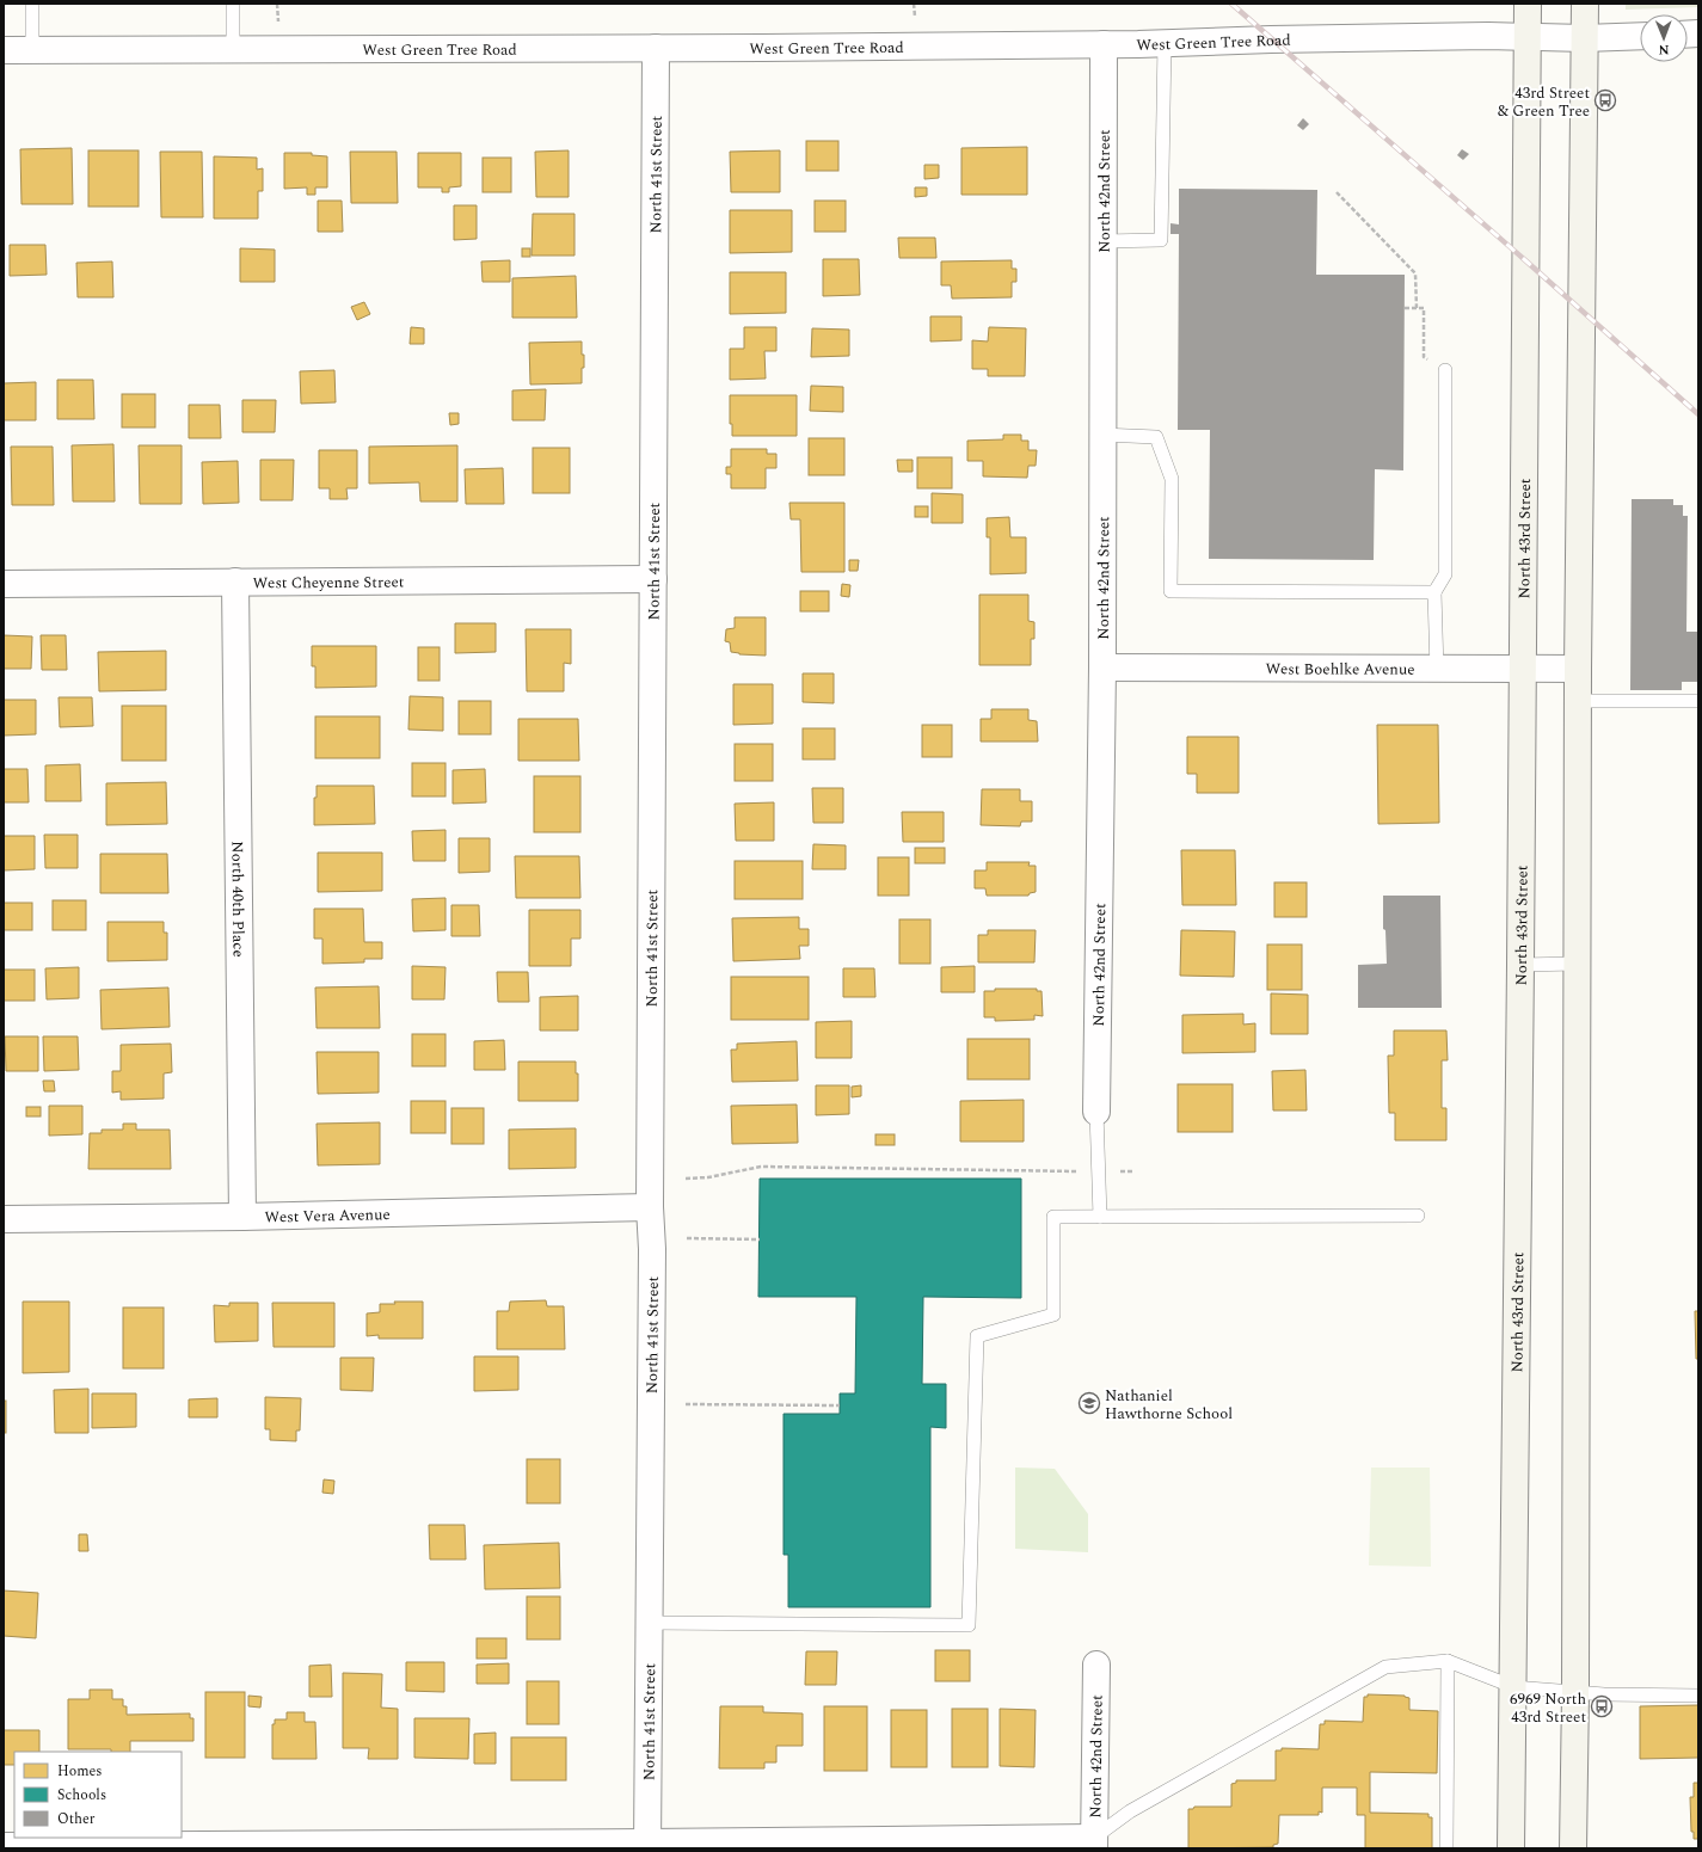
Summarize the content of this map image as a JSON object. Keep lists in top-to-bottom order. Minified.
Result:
{"streets":{"main road":["North 43rd Street"],"street":["West Green Tree Road","North 41st Street","North 42nd Street","West Cheyenne Street","West Boehlke Avenue","North 40th Place","West Vera Avenue"]},"crossings":[["West Green Tree Road","North 41st Street"],["West Green Tree Road","North 42nd Street"],["West Green Tree Road","North 43rd Street"],["North 41st Street","West Cheyenne Street"],["North 41st Street","West Vera Avenue"],["North 42nd Street","West Boehlke Avenue"],["North 43rd Street","West Boehlke Avenue"],["West Cheyenne Street","North 40th Place"],["North 40th Place","West Vera Avenue"]],"places":{"bus stop":["43rd Street & Green Tree","6969 North 43rd Street"],"school or university":["Nathaniel Hawthorne School"]},"legend":["Homes","Schools","Other"],"north":"bottom"}
